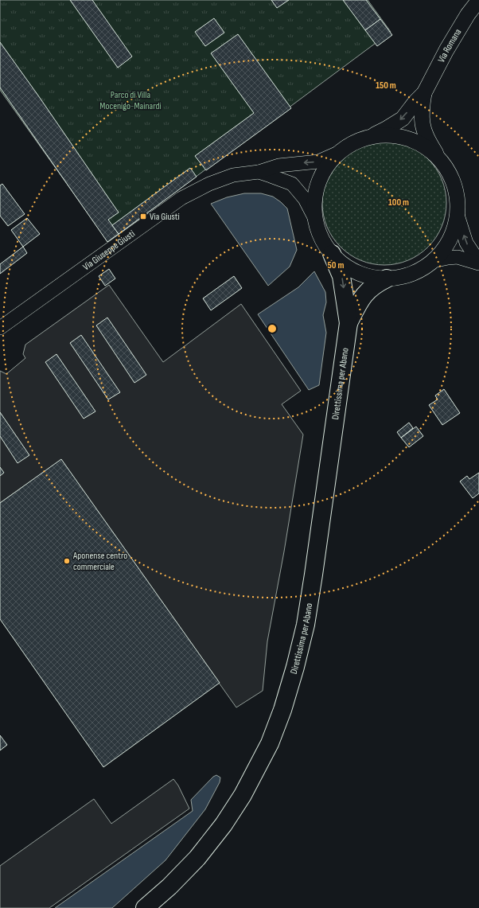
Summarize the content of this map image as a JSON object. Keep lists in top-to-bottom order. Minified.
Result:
{"streets":{"highway":["Direttissima per Abano"],"main road":["Via Romana"],"street":["Via Giuseppe Giusti"]},"parks":["Parco di Villa Mocenigo-Mainardi"],"places":{"transit":["Via Giusti"],"other":["Aponense centro commerciale"]},"rings":["150 m","100 m","50 m"]}
